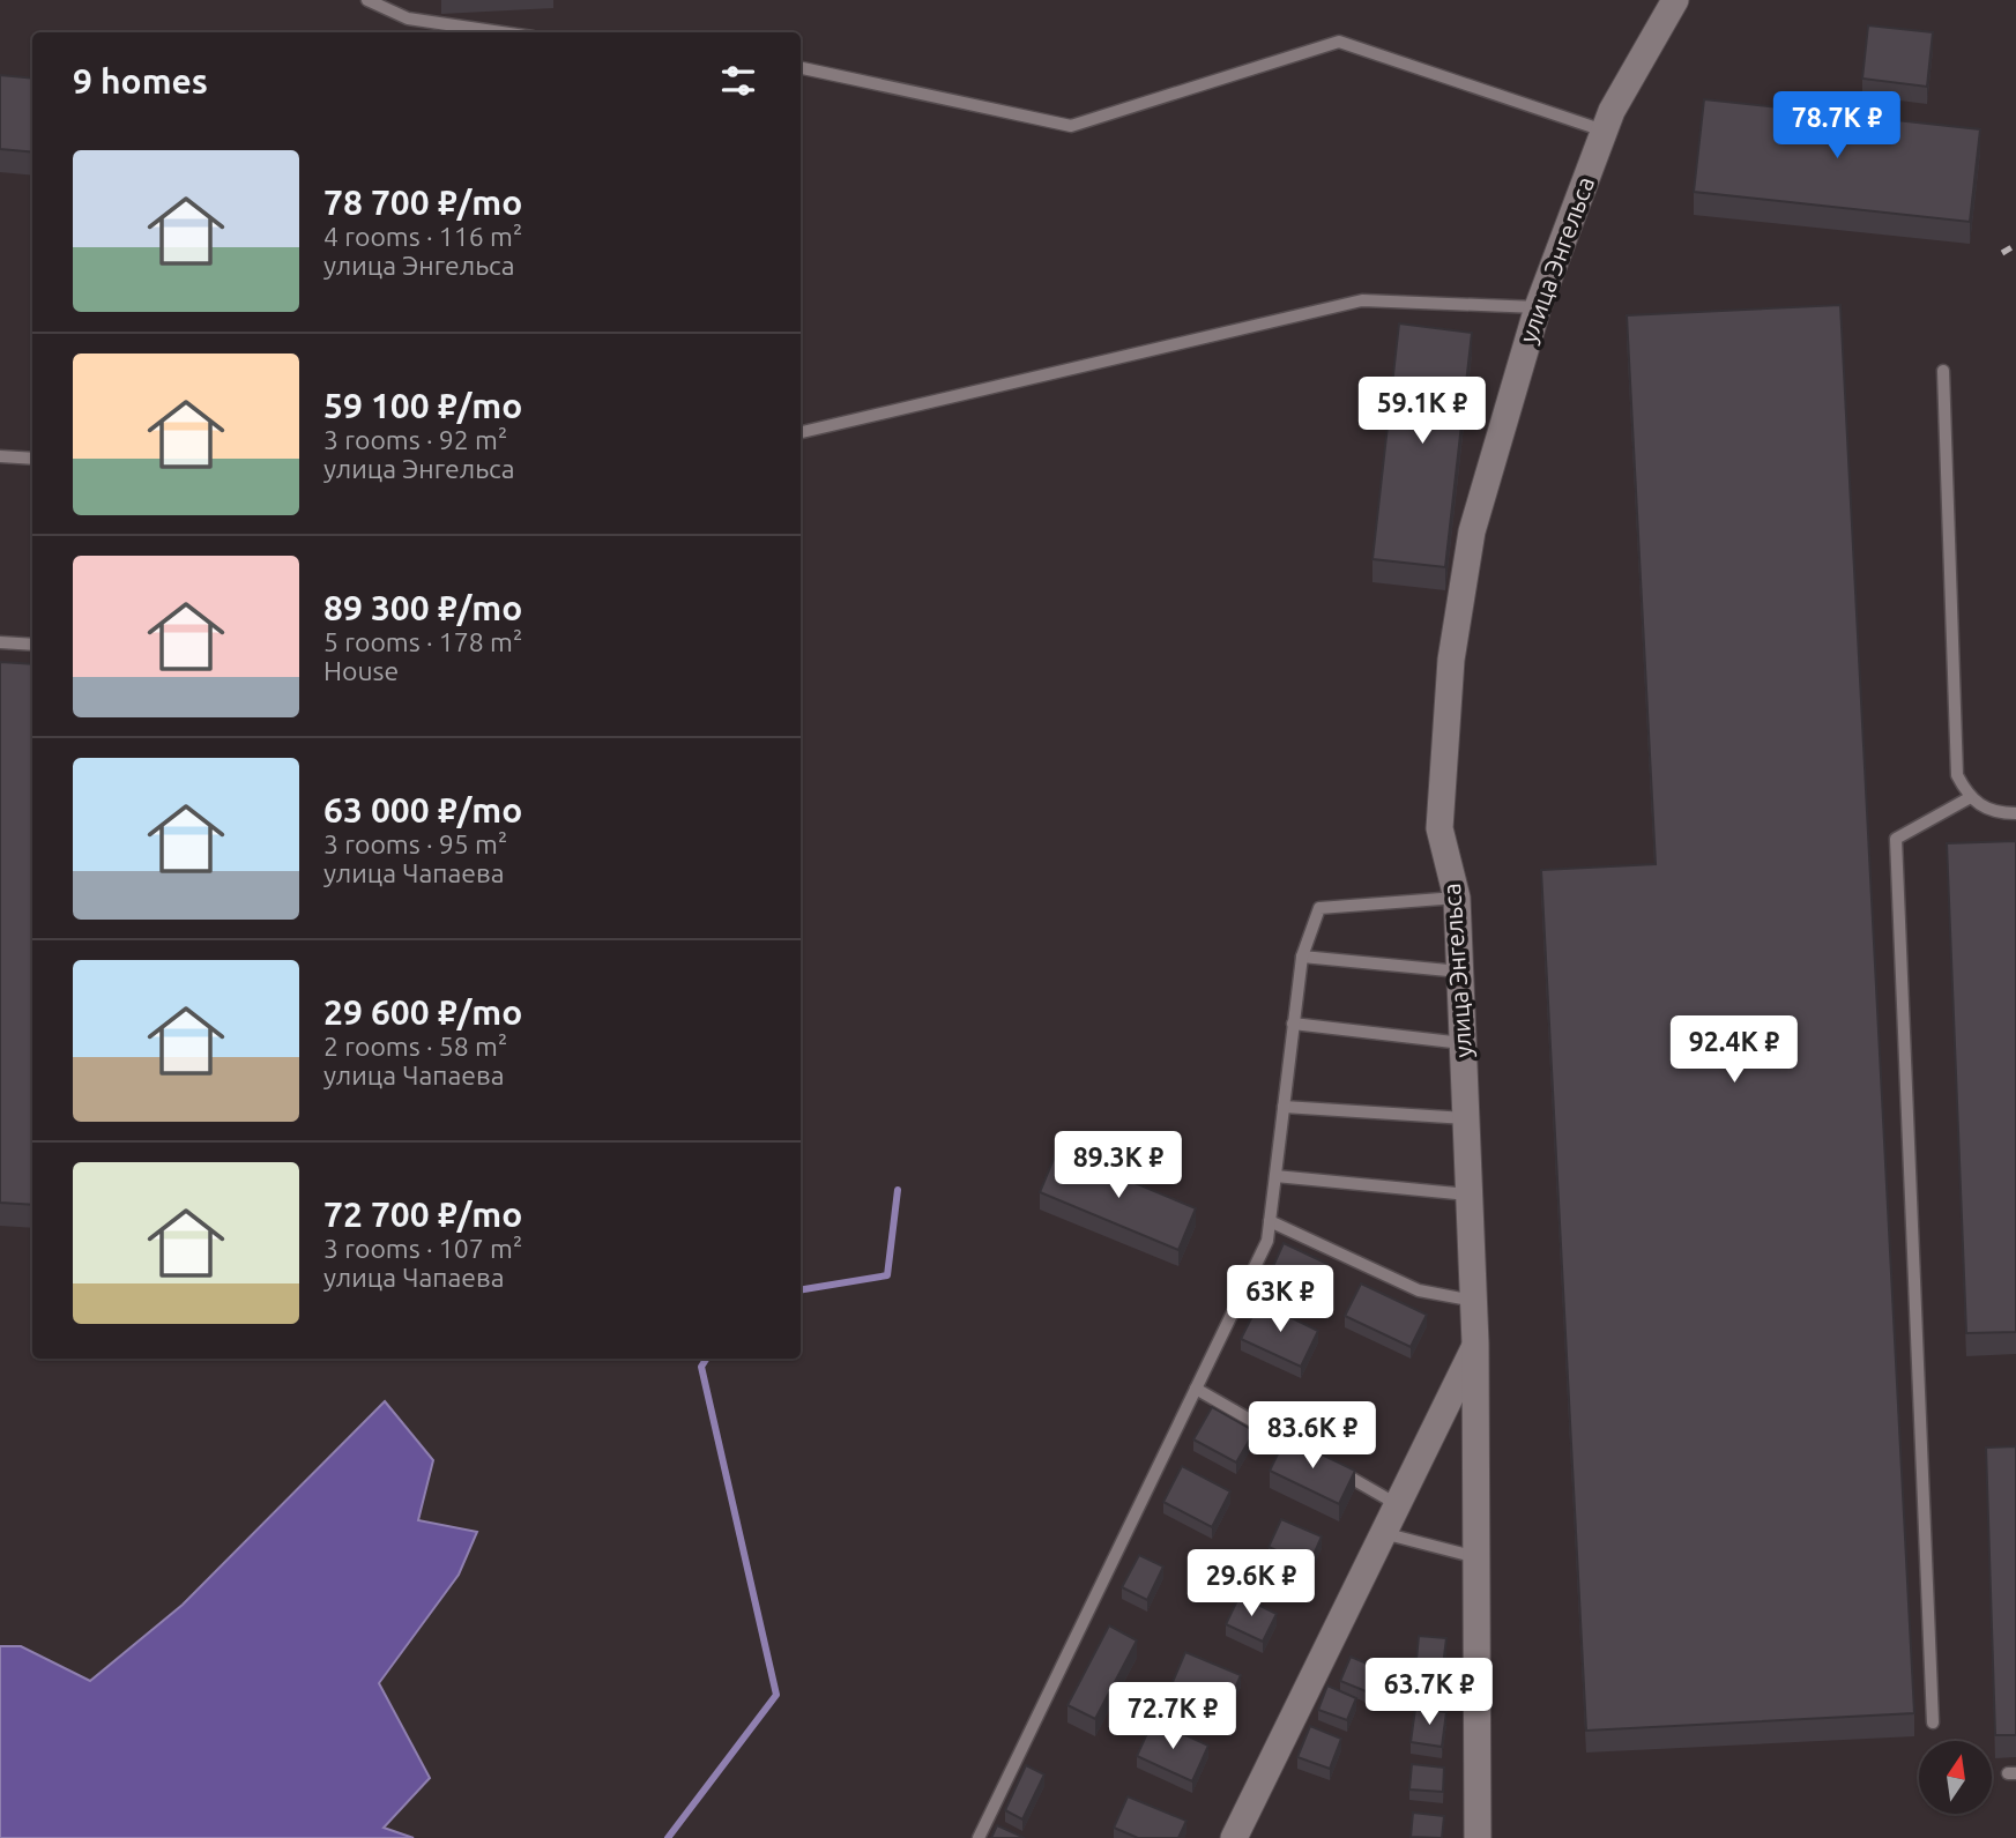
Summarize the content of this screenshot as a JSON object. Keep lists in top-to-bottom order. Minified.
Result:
{"streets":{"street":["улица Энгельса"]},"north":"top","page":{"heading":"9 homes","price":["78.7K ₽","59.1K ₽","92.4K ₽","89.3K ₽","63K ₽","83.6K ₽","29.6K ₽","63.7K ₽","72.7K ₽"],"list":[{"name":"78 700 ₽/mo","note":"4 rooms · 116 m² · улица Энгельса"},{"name":"59 100 ₽/mo","note":"3 rooms · 92 m² · улица Энгельса"},{"name":"89 300 ₽/mo","note":"5 rooms · 178 m² · House"},{"name":"63 000 ₽/mo","note":"3 rooms · 95 m² · улица Чапаева"},{"name":"29 600 ₽/mo","note":"2 rooms · 58 m² · улица Чапаева"},{"name":"72 700 ₽/mo","note":"3 rooms · 107 m² · улица Чапаева"}]}}
